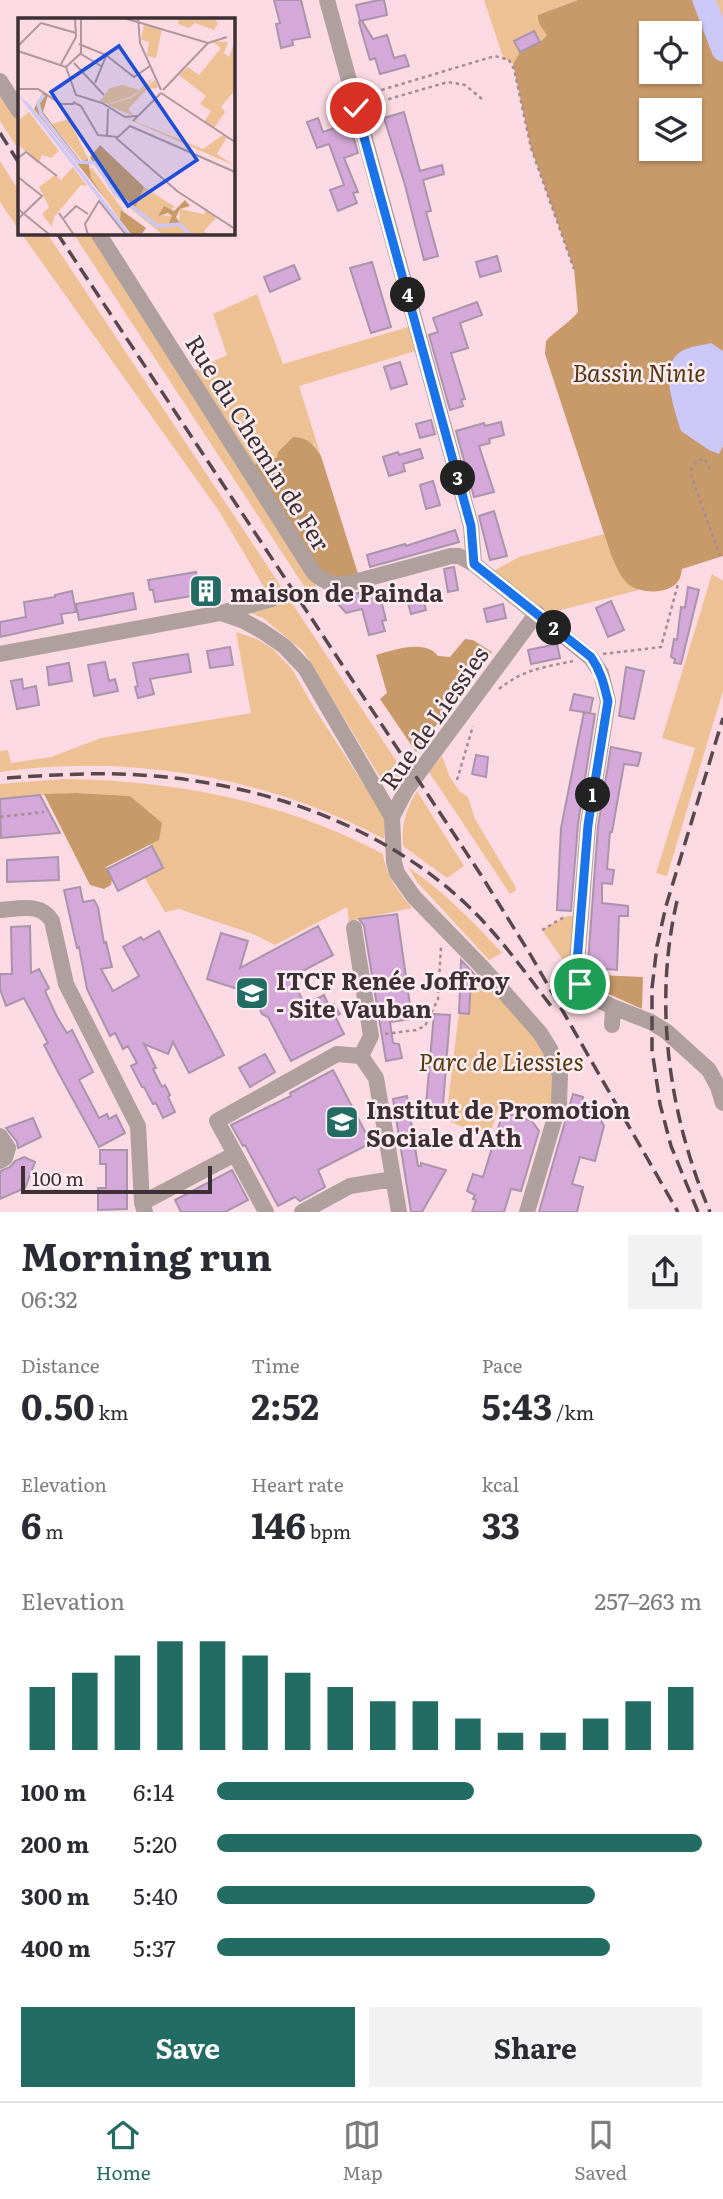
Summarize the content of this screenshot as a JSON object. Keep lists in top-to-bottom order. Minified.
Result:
{"streets":{"street":["Rue du Chemin de Fer","Rue de Liessies"]},"crossings":[["Rue du Chemin de Fer","Rue de Liessies"]],"parks":["Bassin Ninie","Parc de Liessies"],"places":{"building":["maison de Painda"],"school or university":["ITCF Renée Joffroy - Site Vauban","Institut de Promotion Sociale d'Ath"]},"scale_bar":"100 m","page":{"pins":["4","3","2","1"],"scale":"100 m","heading":["Morning run","06:32"],"stats":[["Distance","0.50 km"],["Time","2:52"],["Pace","5:43 /km"],["Elevation","6 m"],["Heart rate","146 bpm"],["kcal","33"]],"chart":["Elevation","257–263 m"],"list":[{"name":"100 m","note":"6:14"},{"name":"200 m","note":"5:20"},{"name":"300 m","note":"5:40"},{"name":"400 m","note":"5:37"}],"buttons":["Save","Share"],"tabs":["Home","Map","Saved"]}}
